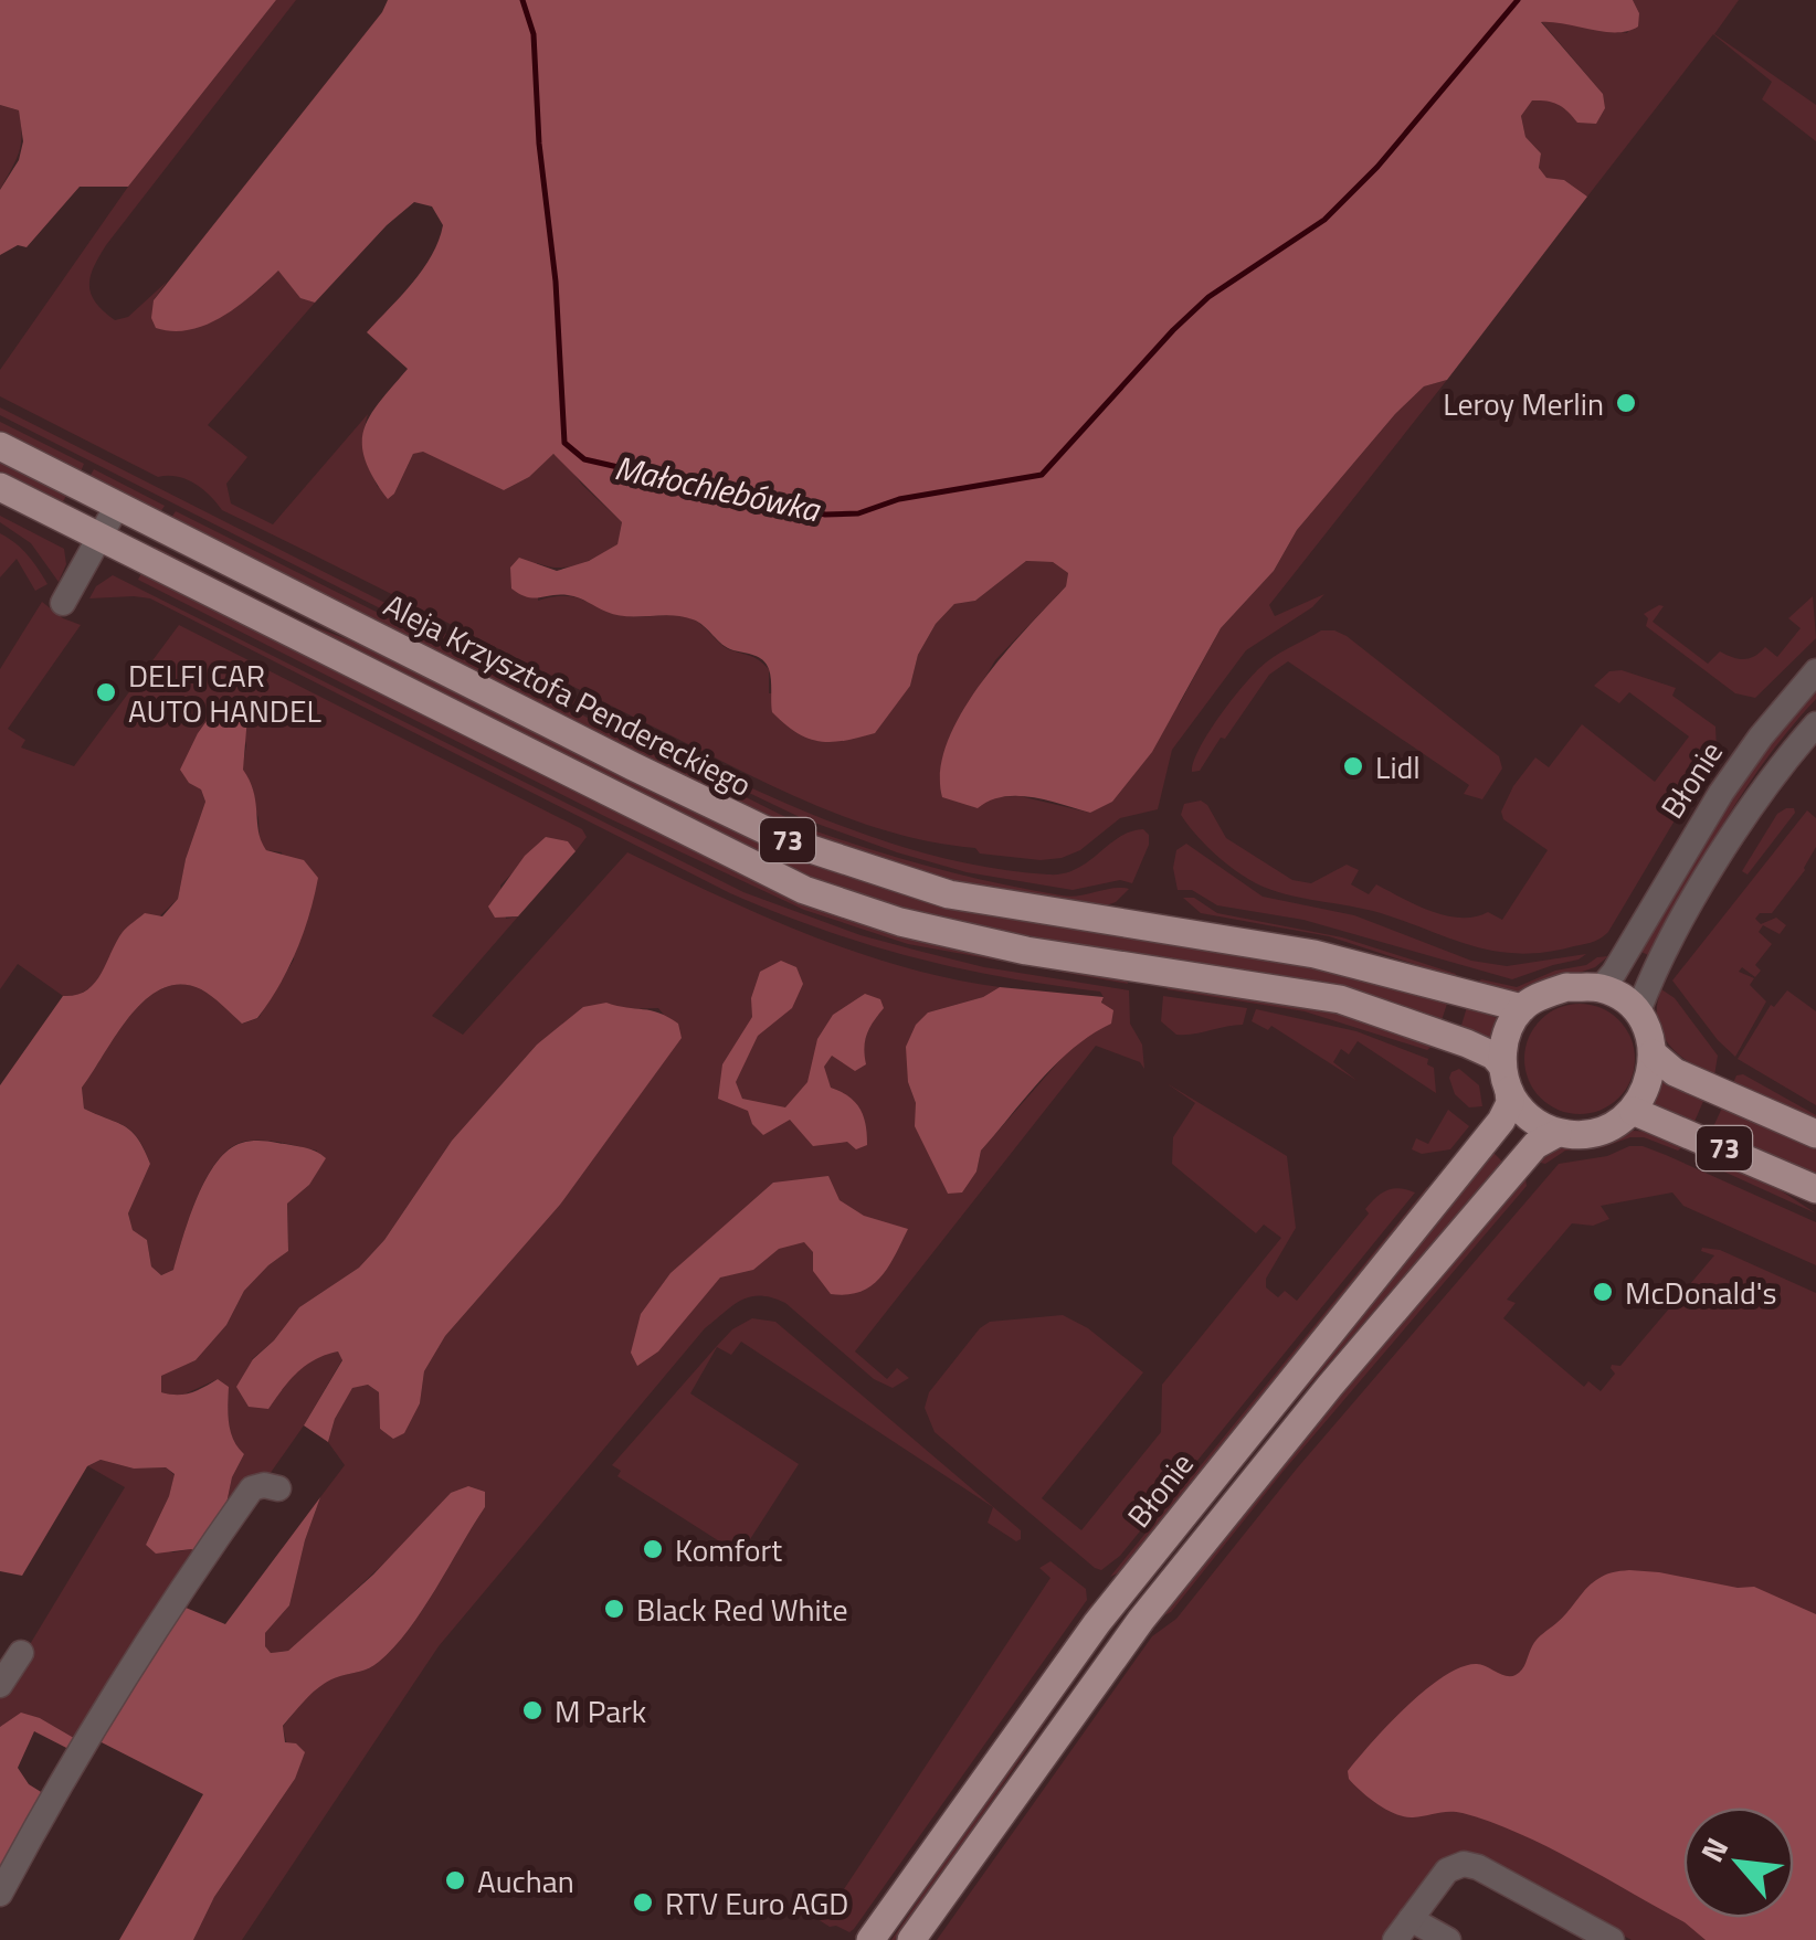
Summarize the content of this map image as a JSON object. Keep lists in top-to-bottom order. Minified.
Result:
{"streets":{"main road":["Aleja Krzysztofa Pendereckiego","Błonie","73"]},"crossings":[["Aleja Krzysztofa Pendereckiego","Błonie"],["Aleja Krzysztofa Pendereckiego","73"],["Błonie","73"]],"water":["Małochlebówka"],"places":["Leroy Merlin","DELFI CAR AUTO HANDEL","Lidl","McDonald's","Komfort","Black Red White","M Park","Auchan","RTV Euro AGD"],"north":"top left"}
